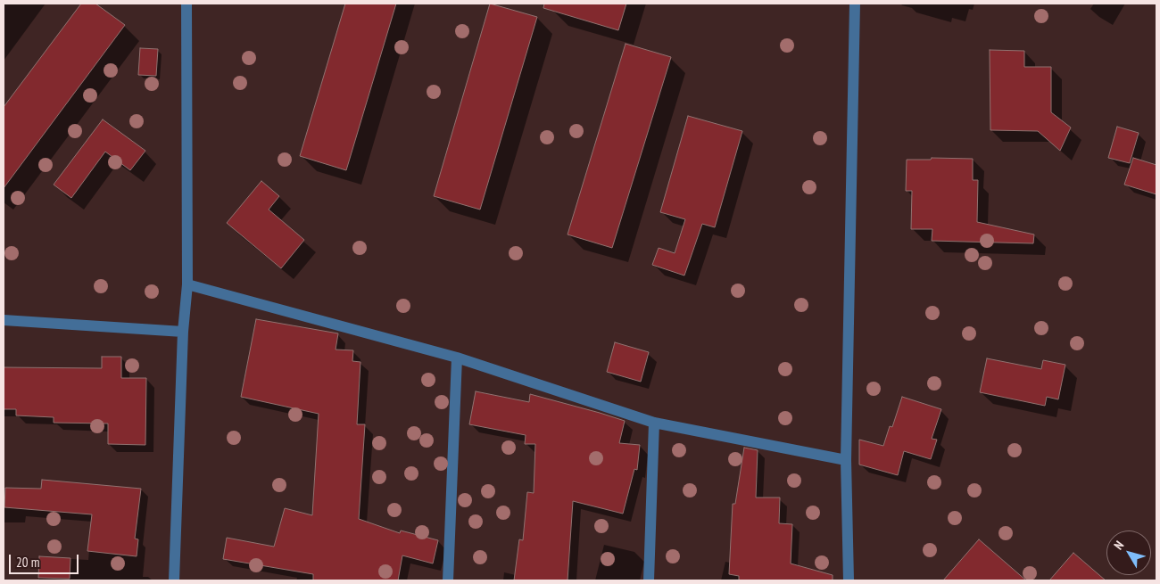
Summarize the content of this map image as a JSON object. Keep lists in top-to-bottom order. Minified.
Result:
{"scale_bar":"20 m","north":"top left"}
